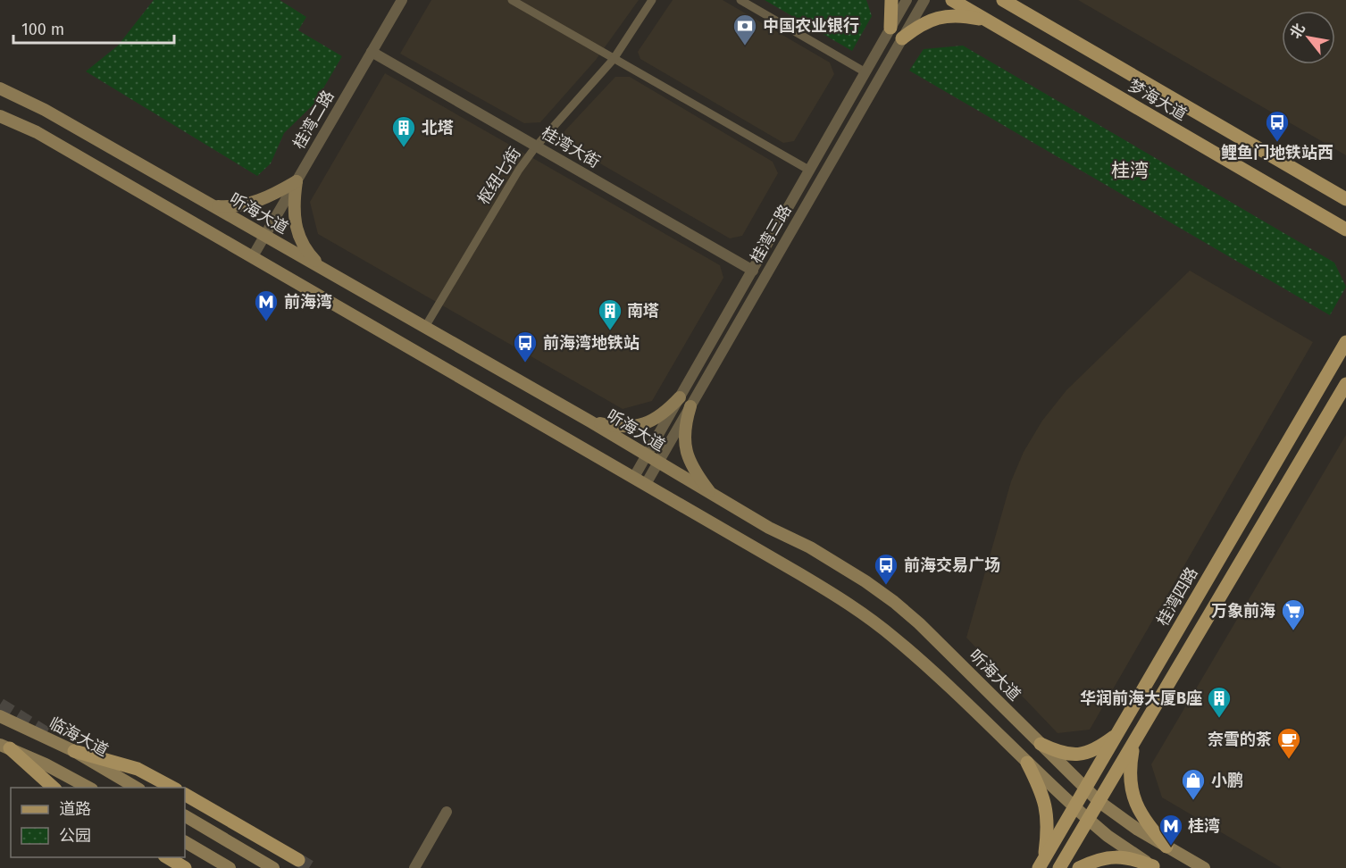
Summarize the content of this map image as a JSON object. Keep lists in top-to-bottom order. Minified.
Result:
{"streets":{"main road":["梦海大道","听海大道","桂湾四路","临海大道"],"street":["桂湾二路","桂湾大街","枢纽七街","桂湾三路"]},"crossings":[["桂湾二路","桂湾大街"],["桂湾二路","听海大道"],["桂湾大街","枢纽七街"],["桂湾大街","桂湾三路"],["枢纽七街","听海大道"],["听海大道","桂湾三路"],["听海大道","桂湾四路"]],"districts":["桂湾"],"places":{"bank":["中国农业银行"],"bus stop":["鲤鱼门地铁站西","前海湾地铁站","前海交易广场"],"building":["北塔","南塔","华润前海大厦B座"],"metro station":["前海湾","桂湾"],"supermarket":["万象前海"],"cafe":["奈雪的茶"],"shop":["小鹏"]},"legend":["道路","公园"],"scale_bar":"100 m","north":"top left"}
